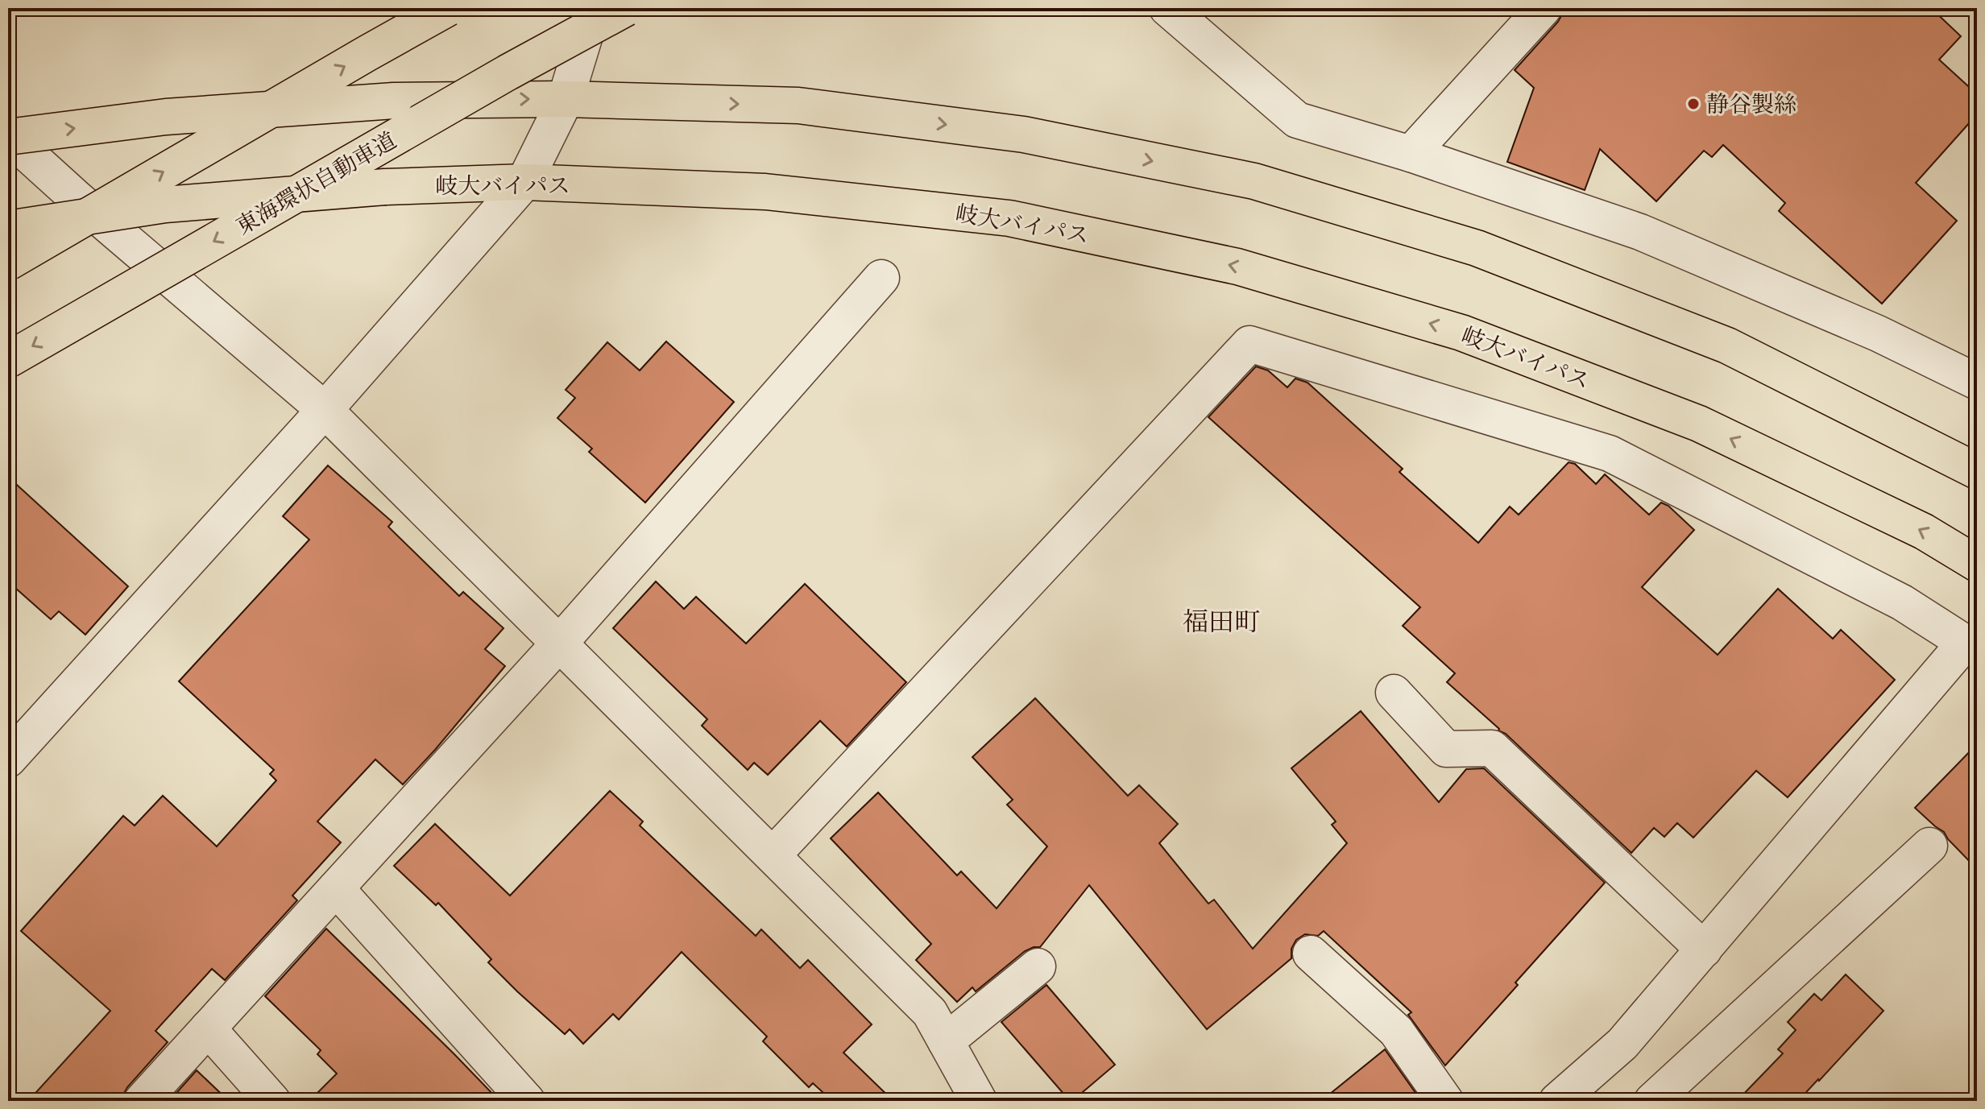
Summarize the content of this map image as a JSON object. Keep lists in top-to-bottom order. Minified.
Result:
{"streets":{"highway":["東海環状自動車道","岐大バイパス"]},"districts":["福田町"],"places":["静谷製絲"]}
